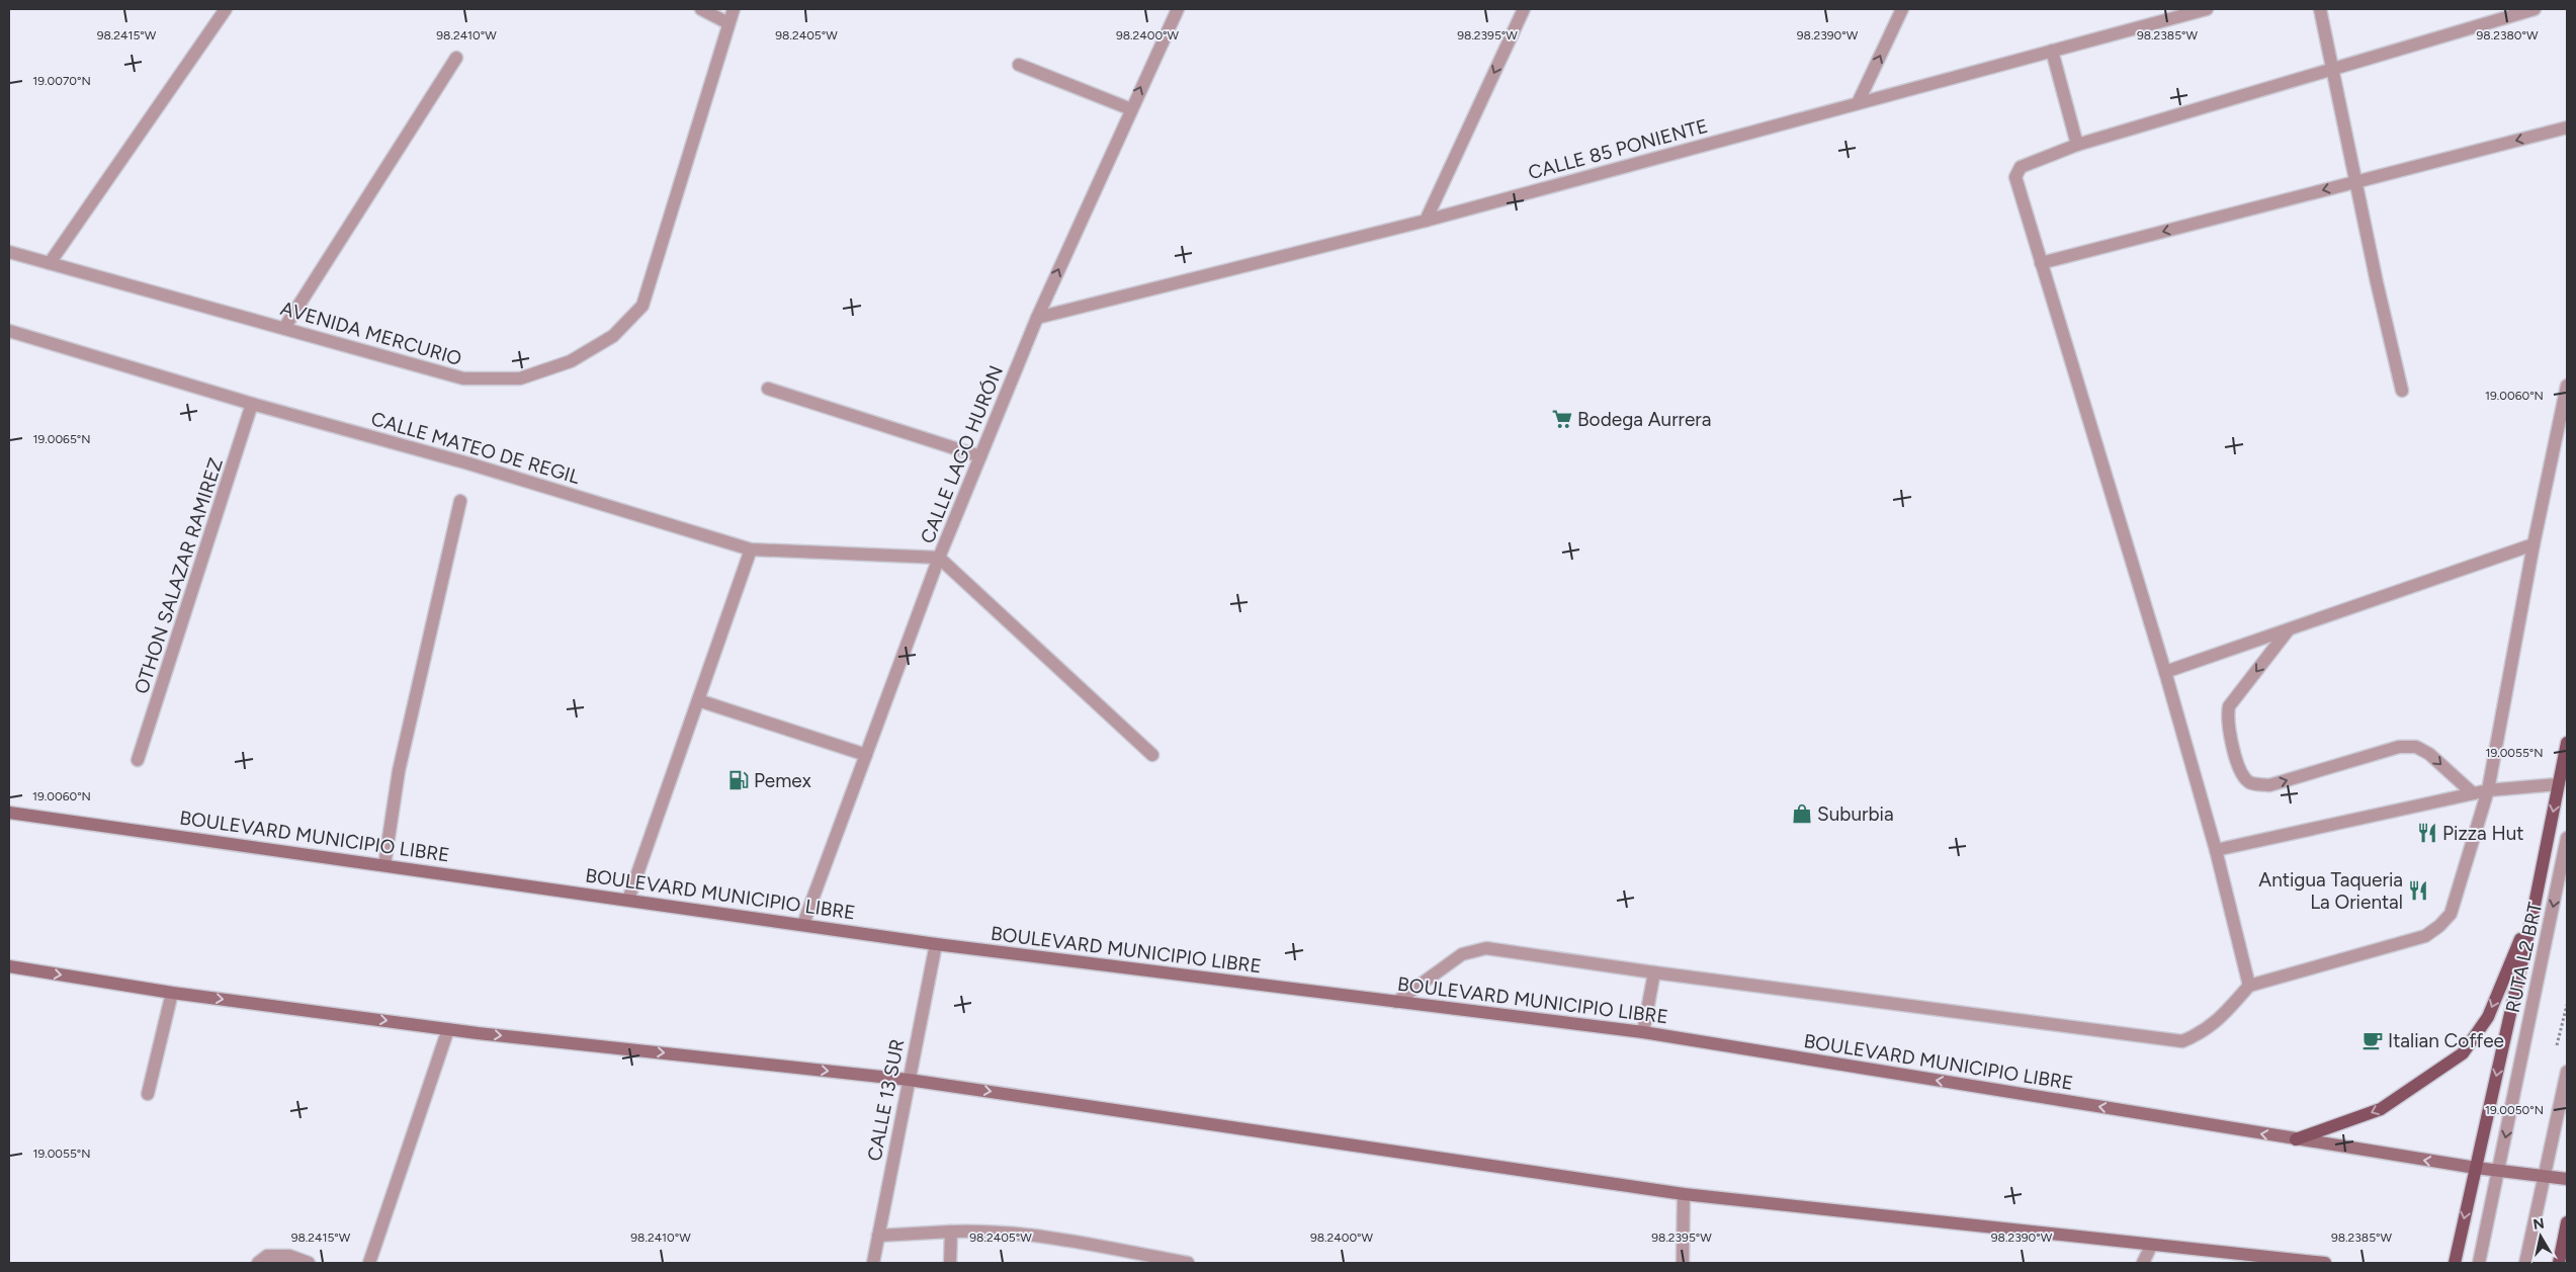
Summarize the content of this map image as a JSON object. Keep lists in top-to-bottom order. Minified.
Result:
{"streets":{"main road":["BOULEVARD MUNICIPIO LIBRE"],"street":["CALLE 85 PONIENTE","AVENIDA MERCURIO","CALLE MATEO DE REGIL","CALLE LAGO HURÓN","OTHON SALAZAR RAMIREZ","RUTA L2 BRT","CALLE 13 SUR"]},"crossings":[["CALLE 85 PONIENTE","CALLE LAGO HURÓN"],["CALLE MATEO DE REGIL","CALLE LAGO HURÓN"],["CALLE MATEO DE REGIL","OTHON SALAZAR RAMIREZ"],["CALLE LAGO HURÓN","BOULEVARD MUNICIPIO LIBRE"],["BOULEVARD MUNICIPIO LIBRE","RUTA L2 BRT"],["BOULEVARD MUNICIPIO LIBRE","CALLE 13 SUR"]],"places":{"supermarket":["Bodega Aurrera"],"fuel station":["Pemex"],"shop":["Suburbia"],"restaurant":["Pizza Hut","Antigua Taqueria La Oriental"],"cafe":["Italian Coffee"]},"north":"top","coordinates":["98.2415°W","98.2410°W","98.2405°W","98.2400°W","98.2395°W","98.2390°W","98.2385°W","98.2380°W","19.0070°N","19.0060°N","19.0065°N","19.0055°N","19.0050°N"]}
